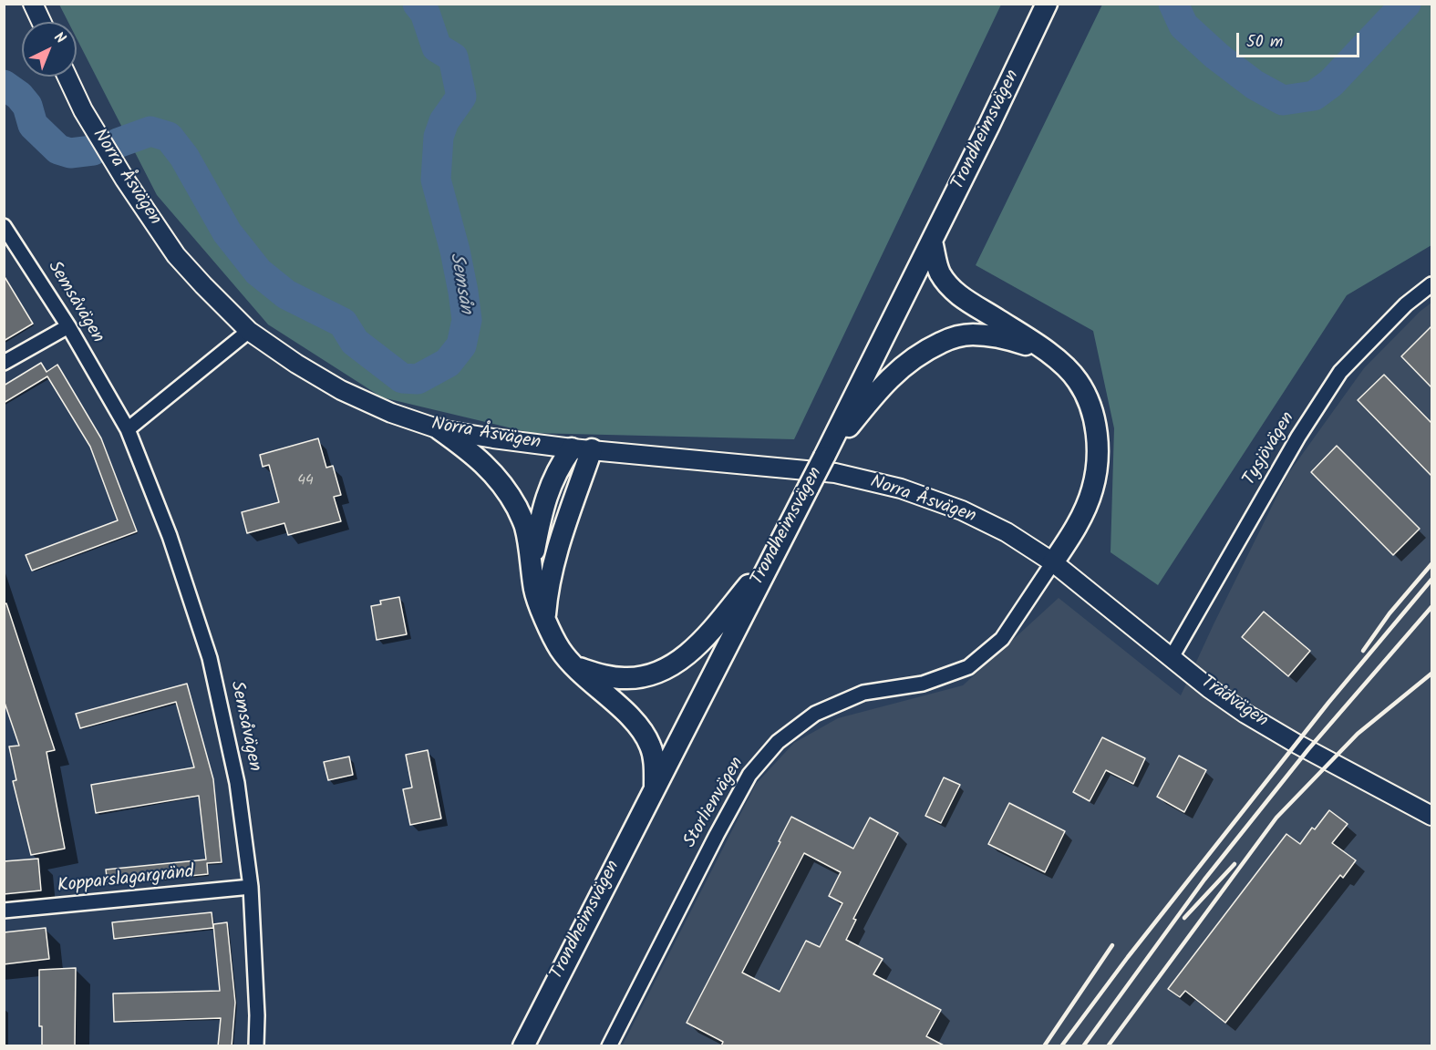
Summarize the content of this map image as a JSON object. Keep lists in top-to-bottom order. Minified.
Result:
{"streets":{"main road":["Trondheimsvägen"],"street":["Norra Åsvägen","Semsåvägen","Tysjövägen","Trådvägen","Storlienvägen","Kopparslagargränd"]},"crossings":[["Norra Åsvägen","Trådvägen"],["Norra Åsvägen","Storlienvägen"],["Semsåvägen","Kopparslagargränd"],["Tysjövägen","Trådvägen"],["Trådvägen","Storlienvägen"]],"water":["Semsån"],"house_numbers":["44"],"scale_bar":"50 m","north":"top right"}
